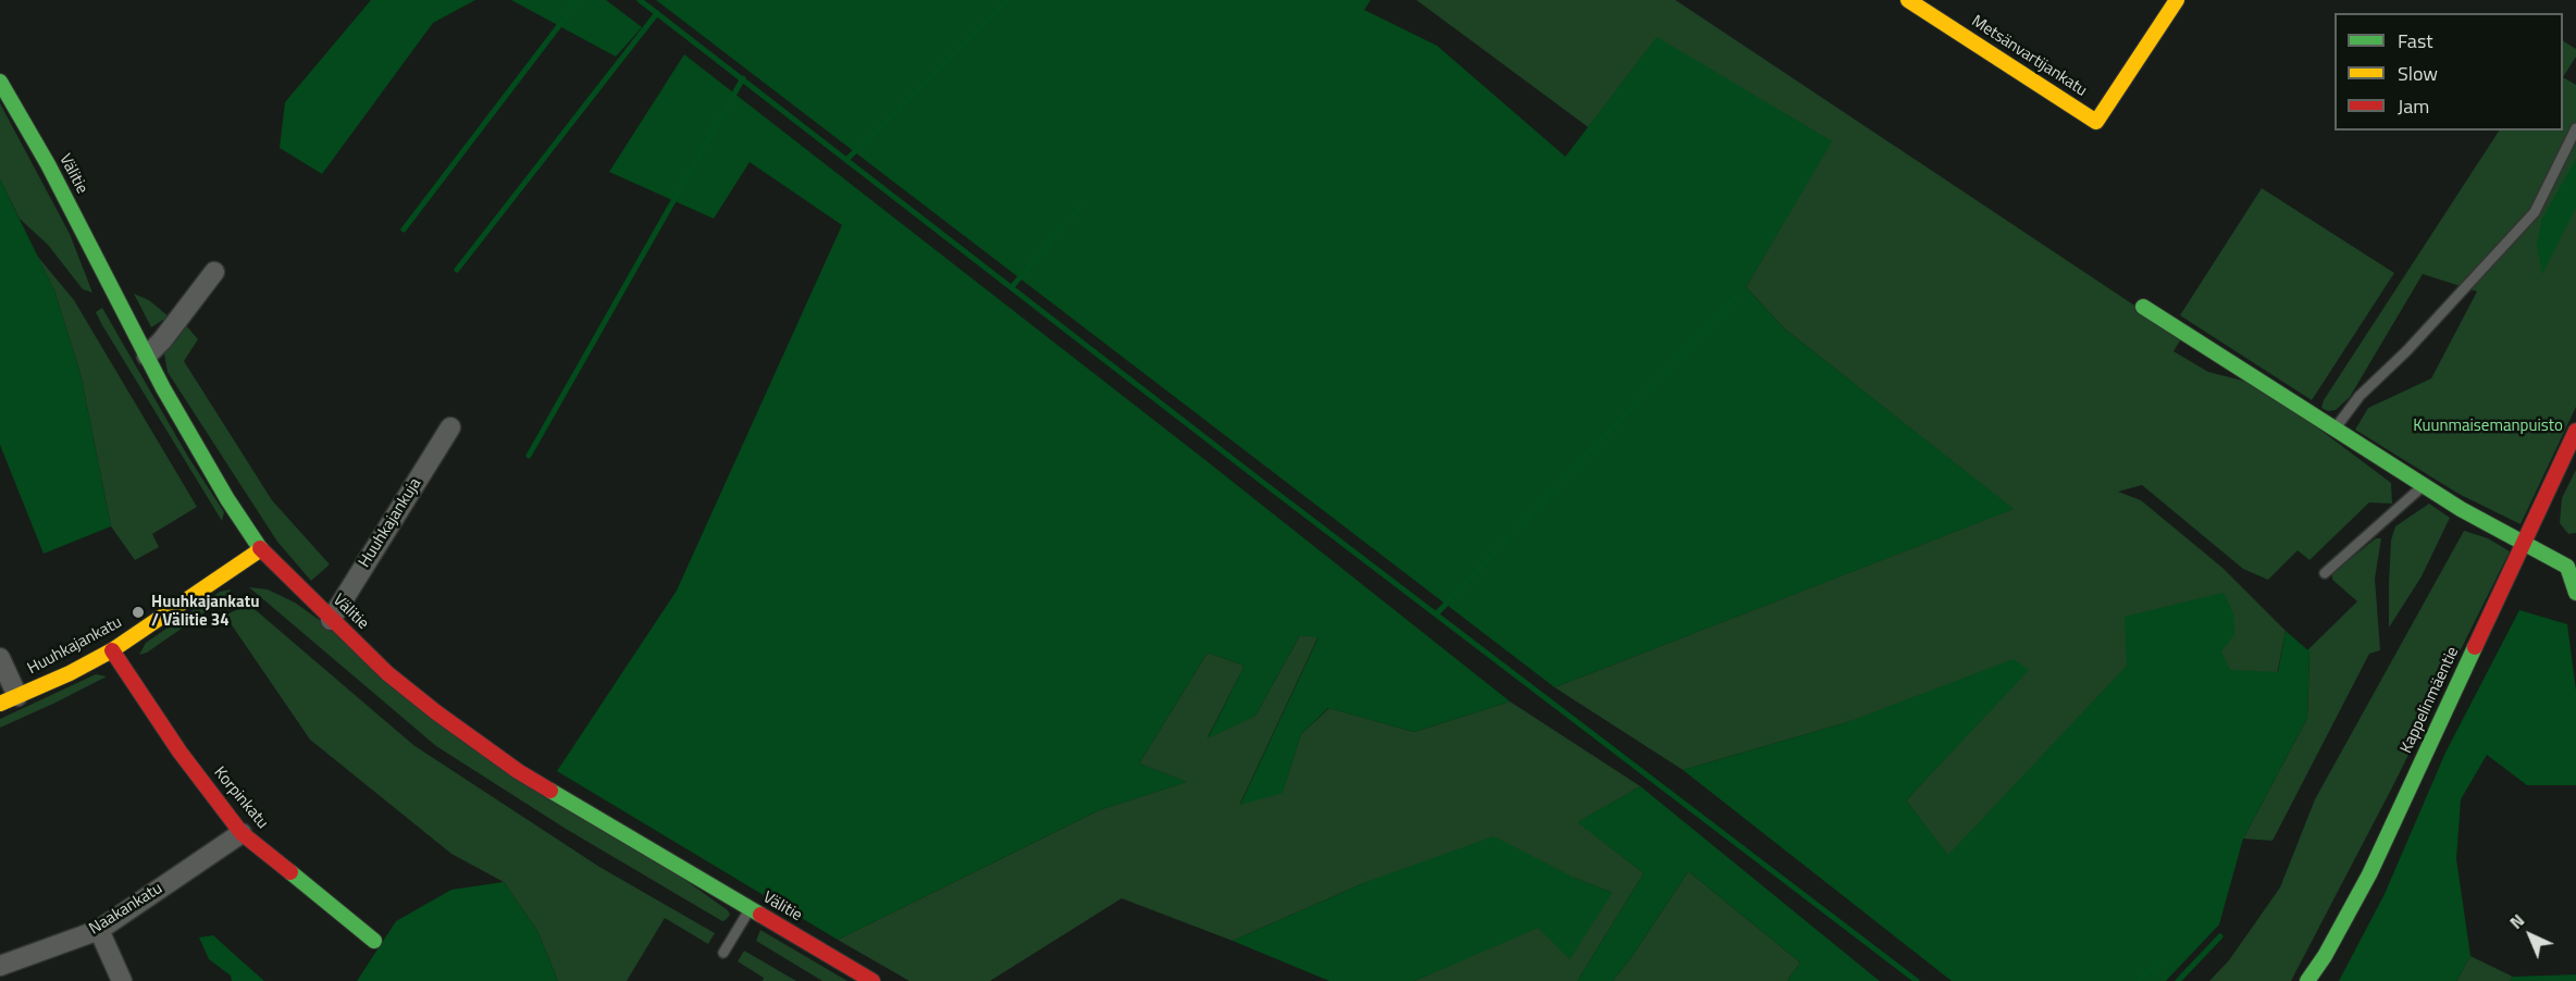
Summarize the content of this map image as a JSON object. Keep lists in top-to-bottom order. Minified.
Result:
{"streets":{"main road":["Metsänvartijankatu","Välitie","Huuhkajankatu","Kappelinmäentie","Korpinkatu"],"street":["Huuhkajankuja","Naakankatu"]},"crossings":[["Välitie","Huuhkajankuja"],["Välitie","Huuhkajankatu"],["Huuhkajankatu","Korpinkatu"],["Korpinkatu","Naakankatu"]],"parks":["Kuunmaisemanpuisto"],"places":["Huuhkajankatu / Välitie 34"],"legend":["Fast","Slow","Jam"],"north":"top left"}
